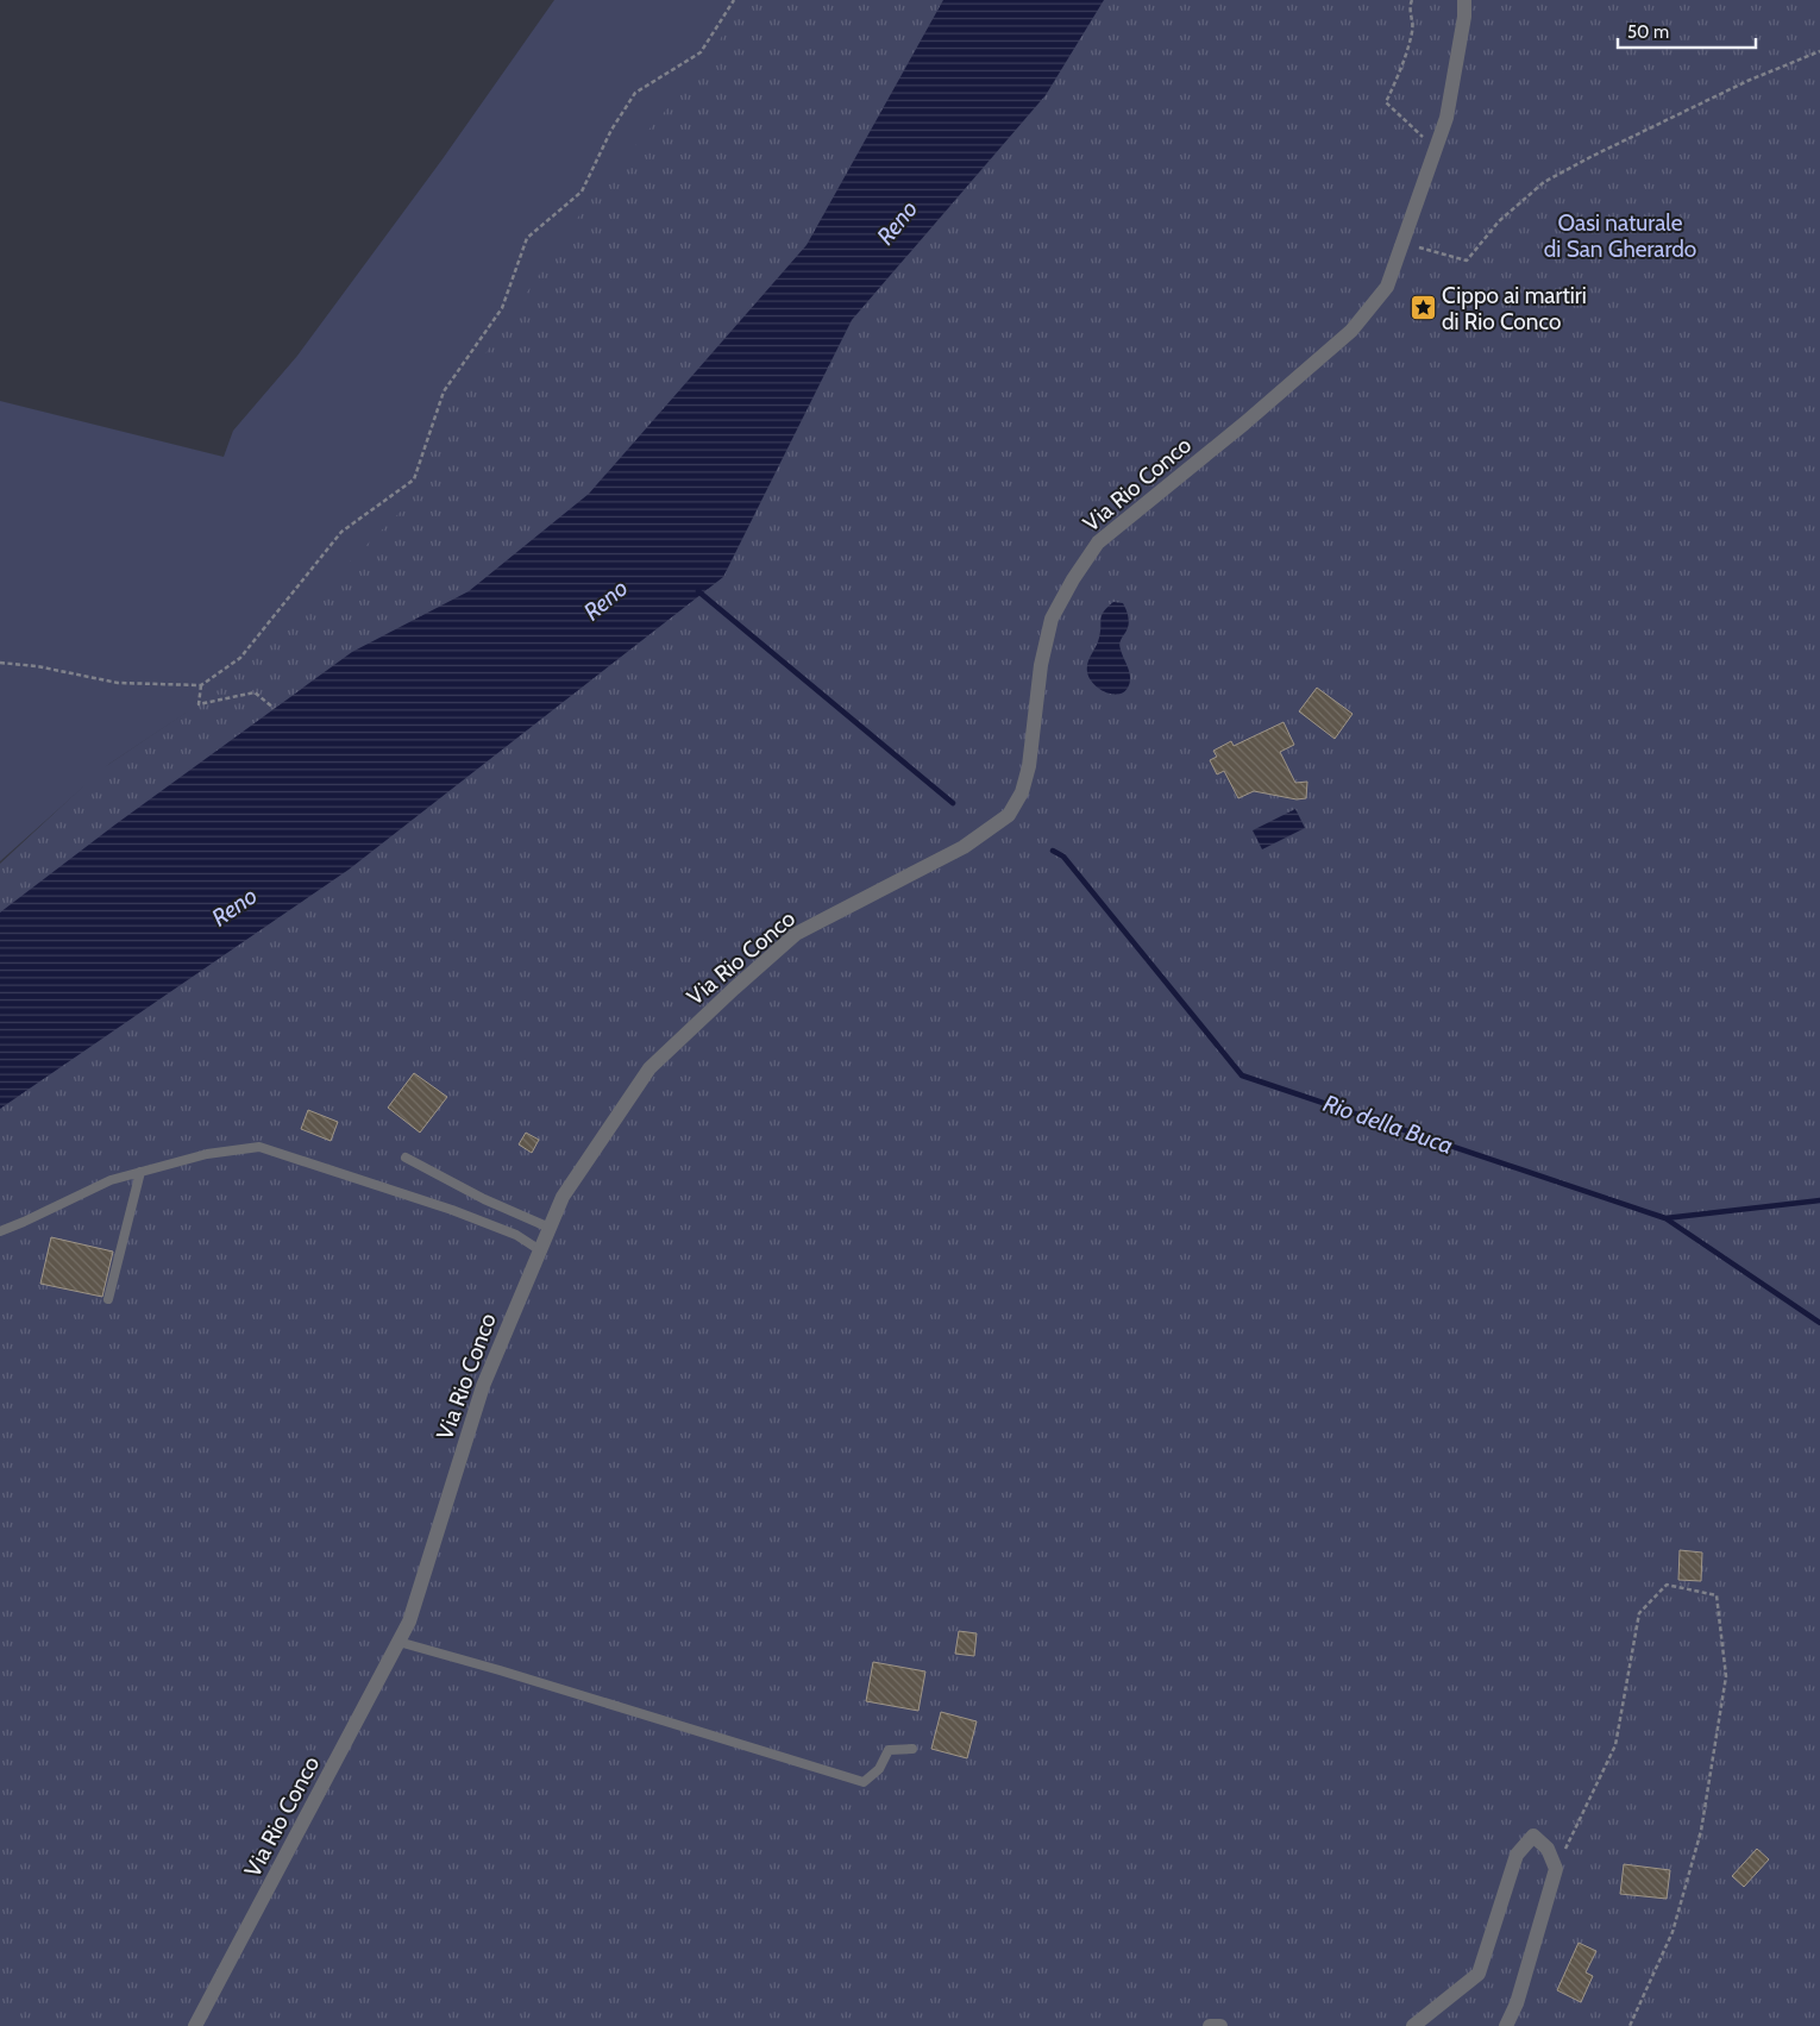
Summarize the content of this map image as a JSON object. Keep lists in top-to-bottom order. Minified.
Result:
{"streets":{"street":["Via Rio Conco"]},"water":["Reno","Rio della Buca"],"parks":["Oasi naturale di San Gherardo"],"places":{"place":["Cippo ai martiri di Rio Conco"]},"scale_bar":"50 m"}
